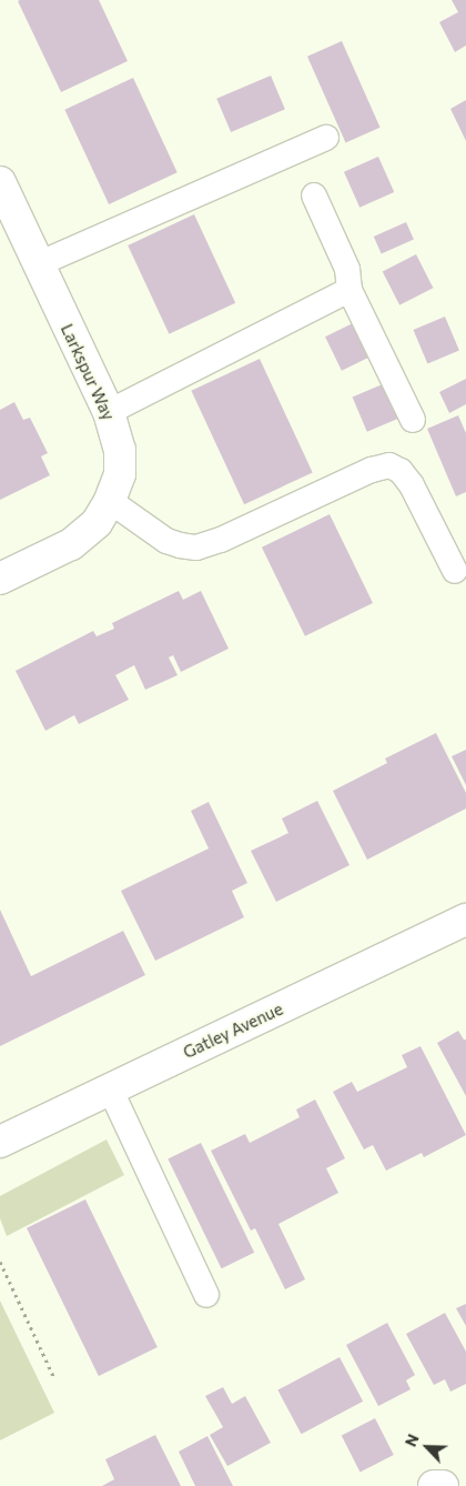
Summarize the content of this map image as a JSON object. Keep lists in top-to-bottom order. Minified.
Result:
{"streets":{"street":["Larkspur Way","Gatley Avenue"]},"north":"top left"}
